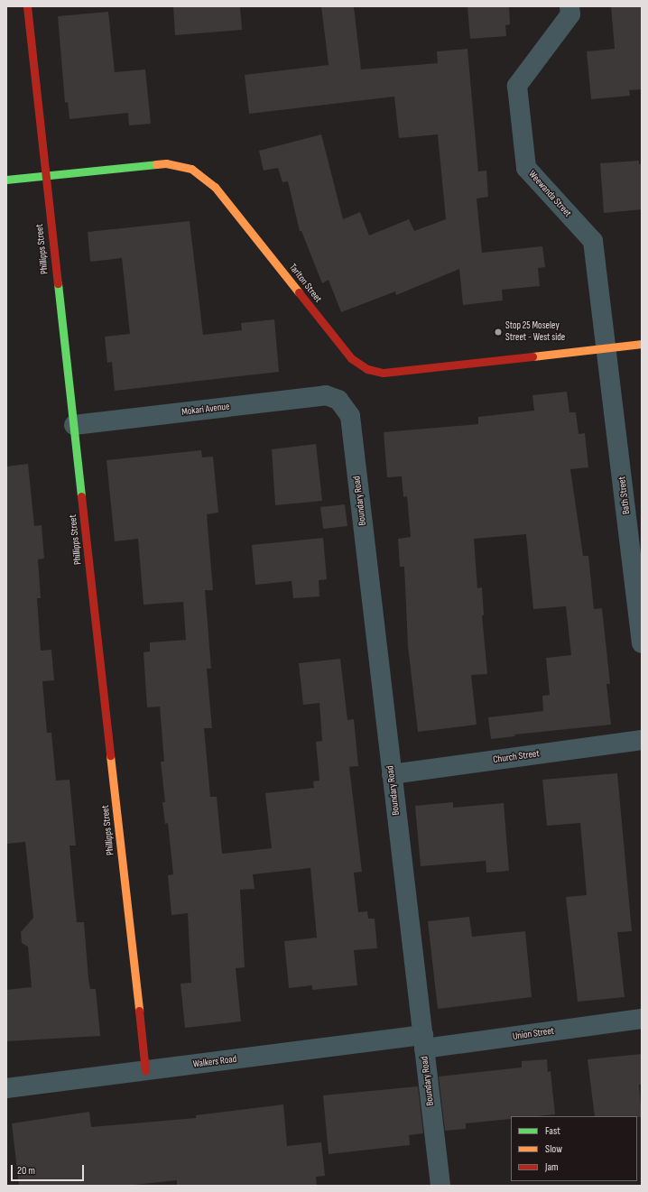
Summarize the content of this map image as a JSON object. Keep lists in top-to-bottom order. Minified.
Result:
{"streets":{"street":["Weewanda Street","Phillipps Street","Tarlton Street","Mokari Avenue","Bath Street","Boundary Road","Church Street","Union Street","Walkers Road"]},"crossings":[["Weewanda Street","Tarlton Street"],["Weewanda Street","Bath Street"],["Phillipps Street","Tarlton Street"],["Phillipps Street","Mokari Avenue"],["Phillipps Street","Walkers Road"],["Tarlton Street","Bath Street"],["Mokari Avenue","Boundary Road"],["Boundary Road","Church Street"],["Boundary Road","Union Street"],["Boundary Road","Walkers Road"],["Union Street","Walkers Road"]],"places":["Stop 25 Moseley Street - West side"],"legend":["Fast","Slow","Jam"],"scale_bar":"20 m"}
